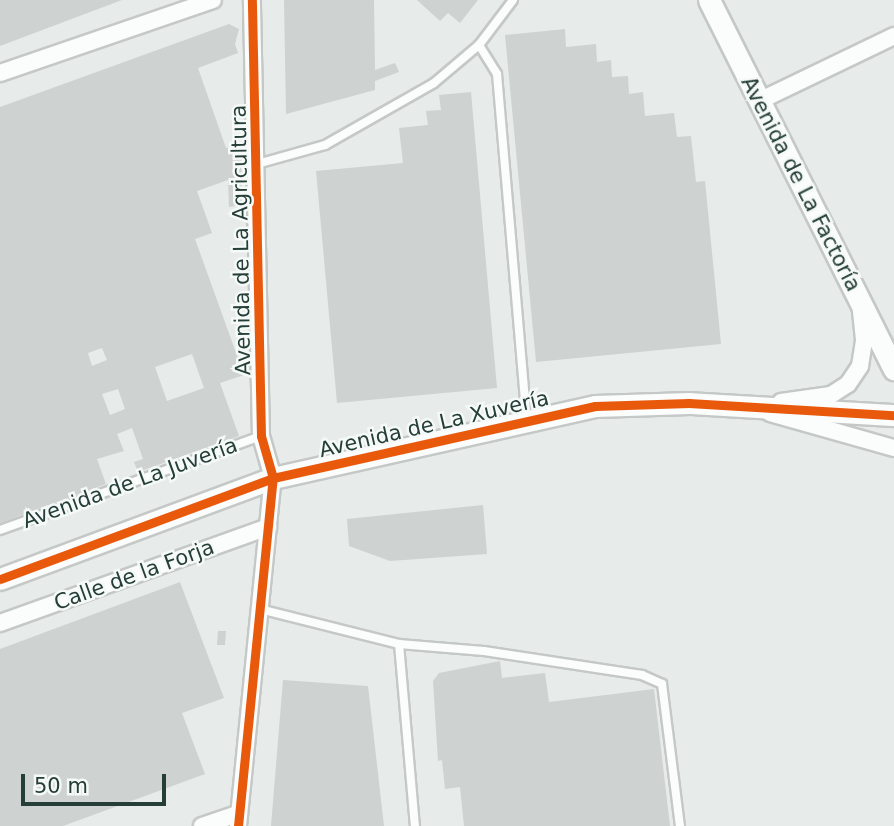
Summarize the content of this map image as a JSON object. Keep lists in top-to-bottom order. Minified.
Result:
{"streets":{"street":["Avenida de La Factoría","Avenida de La Agricultura","Avenida de La Xuvería","Calle de la Forja"],"lane":["Avenida de La Juvería"]},"crossings":[["Avenida de La Agricultura","Avenida de La Xuvería"],["Avenida de La Agricultura","Avenida de La Juvería"]],"scale_bar":"50 m"}
